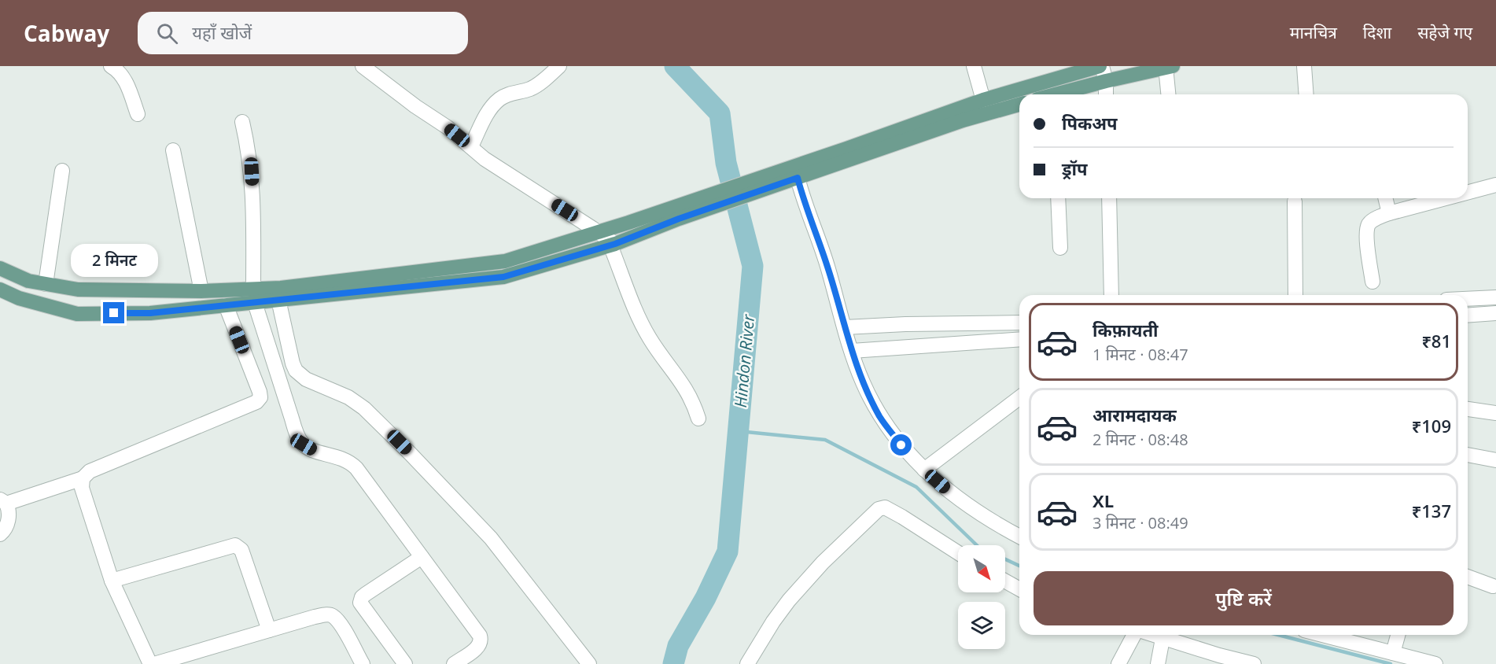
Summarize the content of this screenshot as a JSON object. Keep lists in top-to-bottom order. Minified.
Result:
{"water":["Hindon River"],"north":"bottom right","page":{"header":"Cabway","search":"यहाँ खोजें","nav":["मानचित्र","दिशा","सहेजे गए"],"banner":["पिकअप","ड्रॉप"],"bubble":"2 मिनट","list":[{"name":"किफ़ायती","note":"1 मिनट · 08:47","value":"₹81"},{"name":"आरामदायक","note":"2 मिनट · 08:48","value":"₹109"},{"name":"XL","note":"3 मिनट · 08:49","value":"₹137"}],"buttons":"पुष्टि करें"}}
